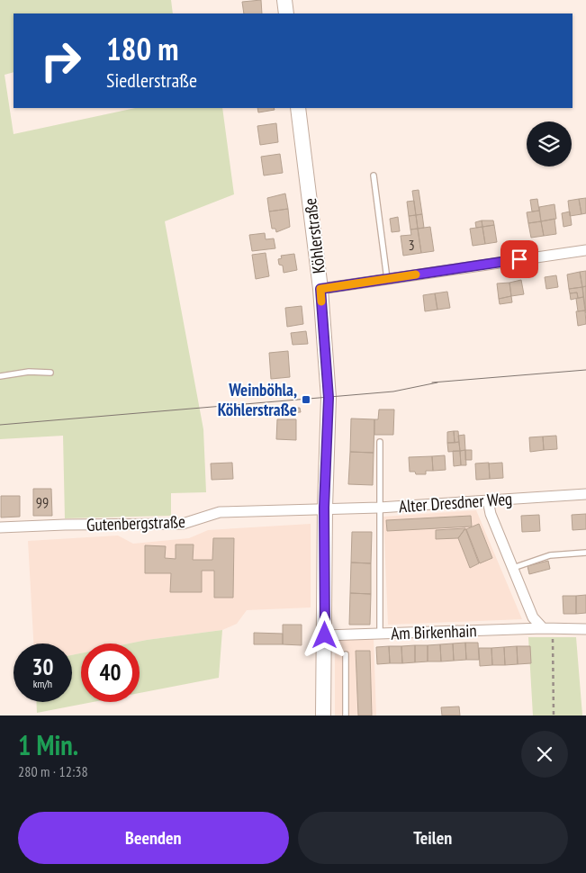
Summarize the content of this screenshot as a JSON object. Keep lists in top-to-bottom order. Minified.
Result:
{"streets":{"street":["Köhlerstraße","Alter Dresdner Weg","Gutenbergstraße","Am Birkenhain"]},"crossings":[["Köhlerstraße","Alter Dresdner Weg"],["Köhlerstraße","Gutenbergstraße"],["Köhlerstraße","Am Birkenhain"],["Alter Dresdner Weg","Gutenbergstraße"]],"places":{"transit":["Weinböhla, Köhlerstraße"]},"house_numbers":["3","99"],"page":{"turn":["180 m","Siedlerstraße"],"speed":"30 km/h","limit":"40","heading":["1 Min.","280 m · 12:38"],"buttons":["Beenden","Teilen"]}}
